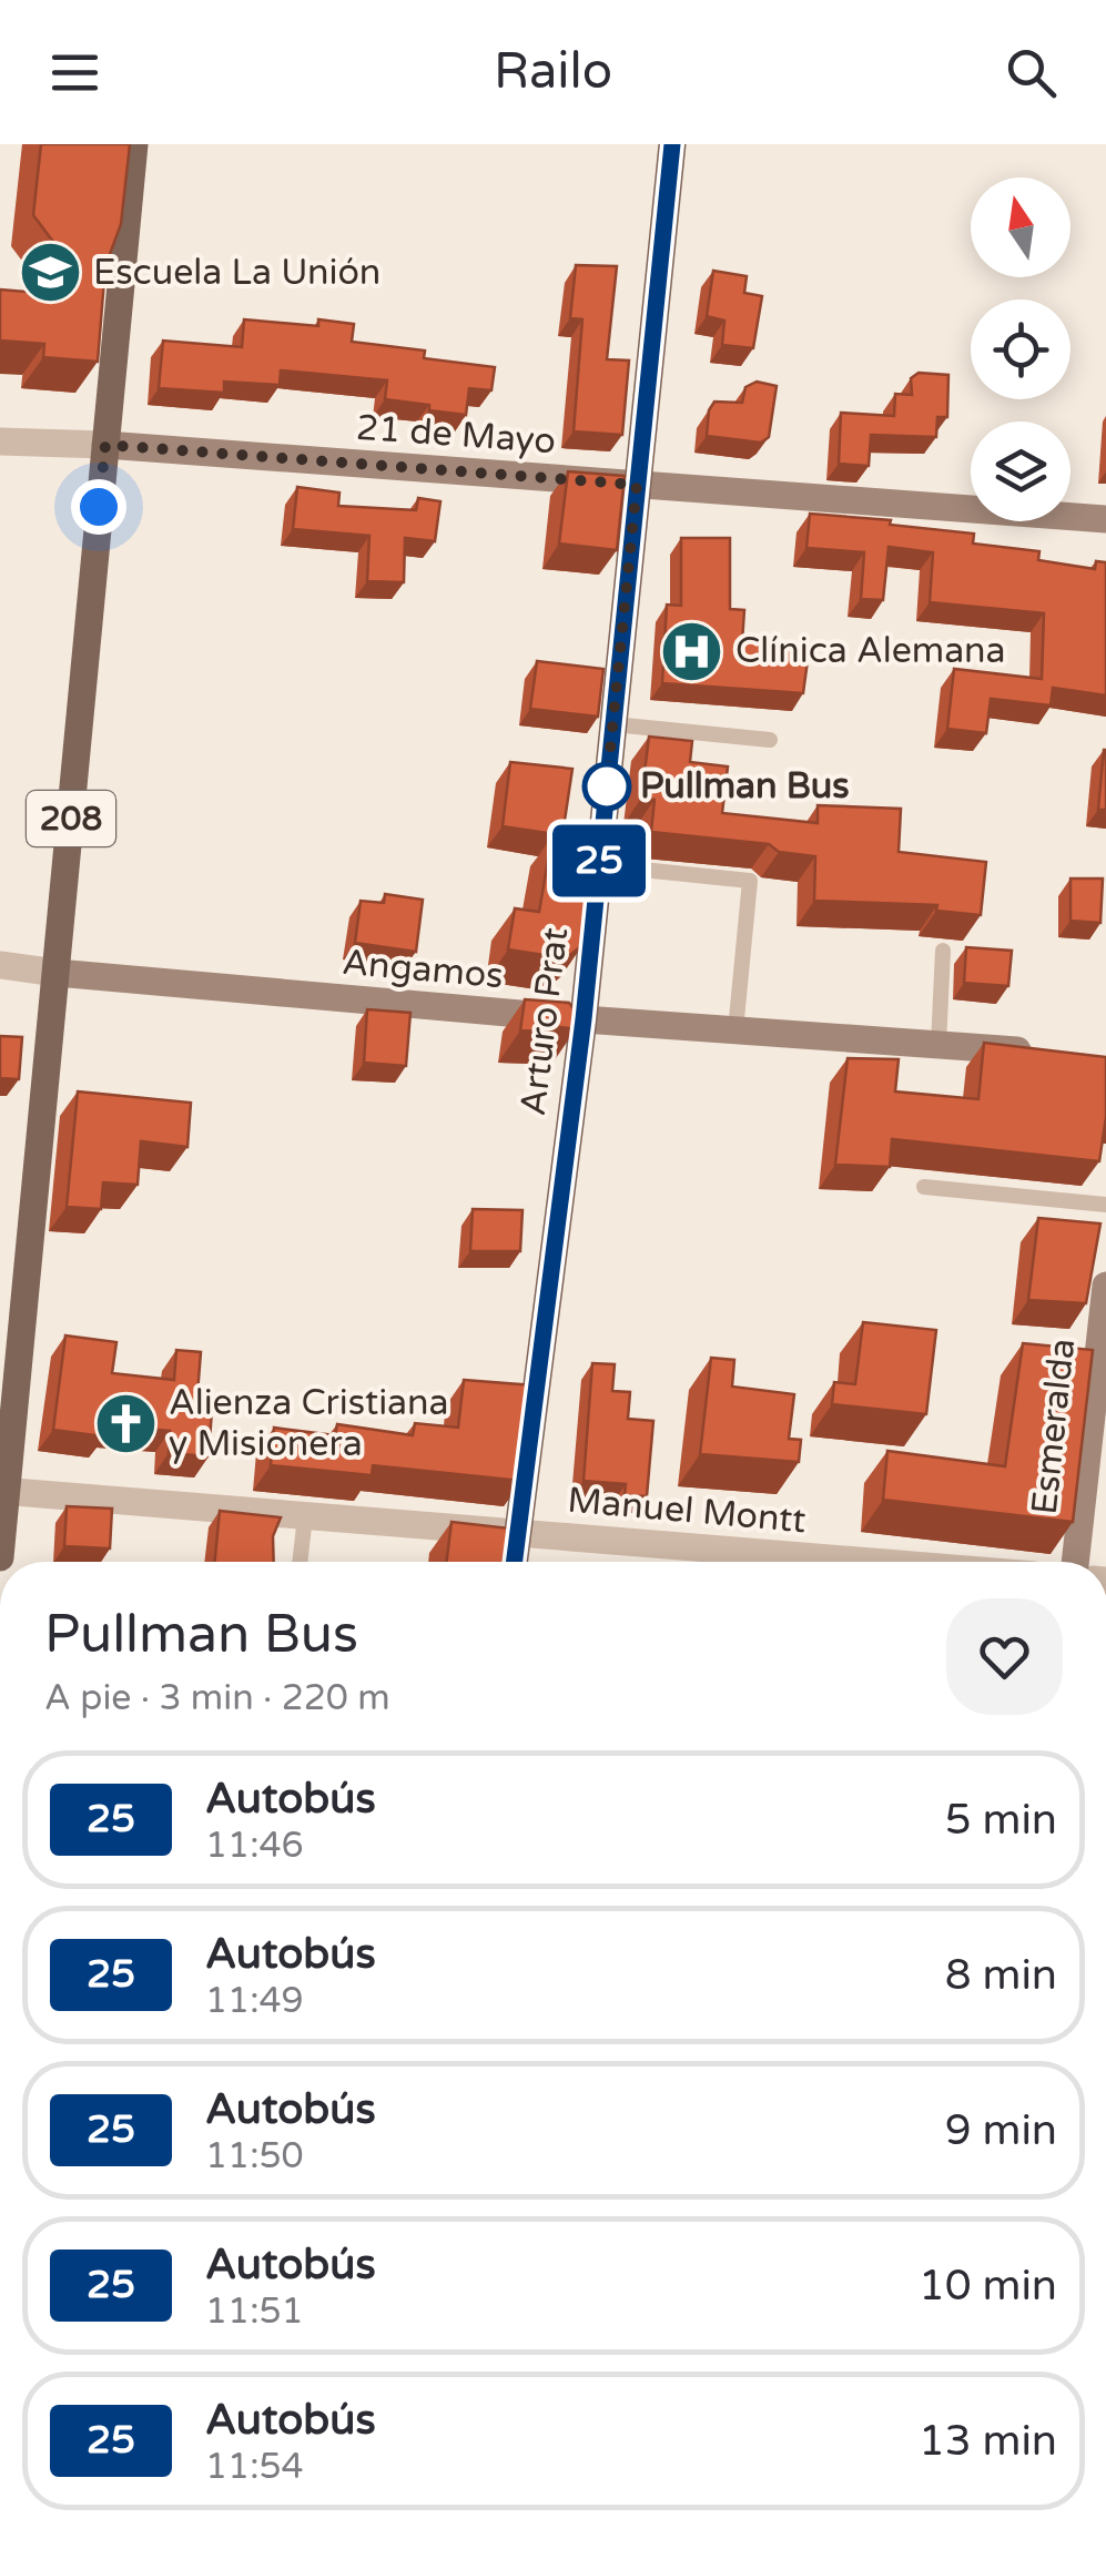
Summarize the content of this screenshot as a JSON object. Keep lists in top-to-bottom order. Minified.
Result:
{"streets":{"main road":["208","Arturo Prat"],"street":["21 de Mayo","Angamos","Esmeralda","Manuel Montt"]},"crossings":[["21 de Mayo","208"],["21 de Mayo","Arturo Prat"],["208","Angamos"],["208","Manuel Montt"],["Angamos","Arturo Prat"],["Arturo Prat","Manuel Montt"]],"places":{"school or university":["Escuela La Unión"],"hospital":["Clínica Alemana"],"other":["Pullman Bus"],"church":["Alienza Cristiana y Misionera"]},"lines":["bus line 25"],"north":"top","page":{"header":"Railo","on_map":"25","heading":["Pullman Bus","A pie · 3 min · 220 m"],"list":[{"mark":"25","name":"Autobús","note":"11:46","value":"5 min"},{"mark":"25","name":"Autobús","note":"11:49","value":"8 min"},{"mark":"25","name":"Autobús","note":"11:50","value":"9 min"},{"mark":"25","name":"Autobús","note":"11:51","value":"10 min"},{"mark":"25","name":"Autobús","note":"11:54","value":"13 min"}]}}
